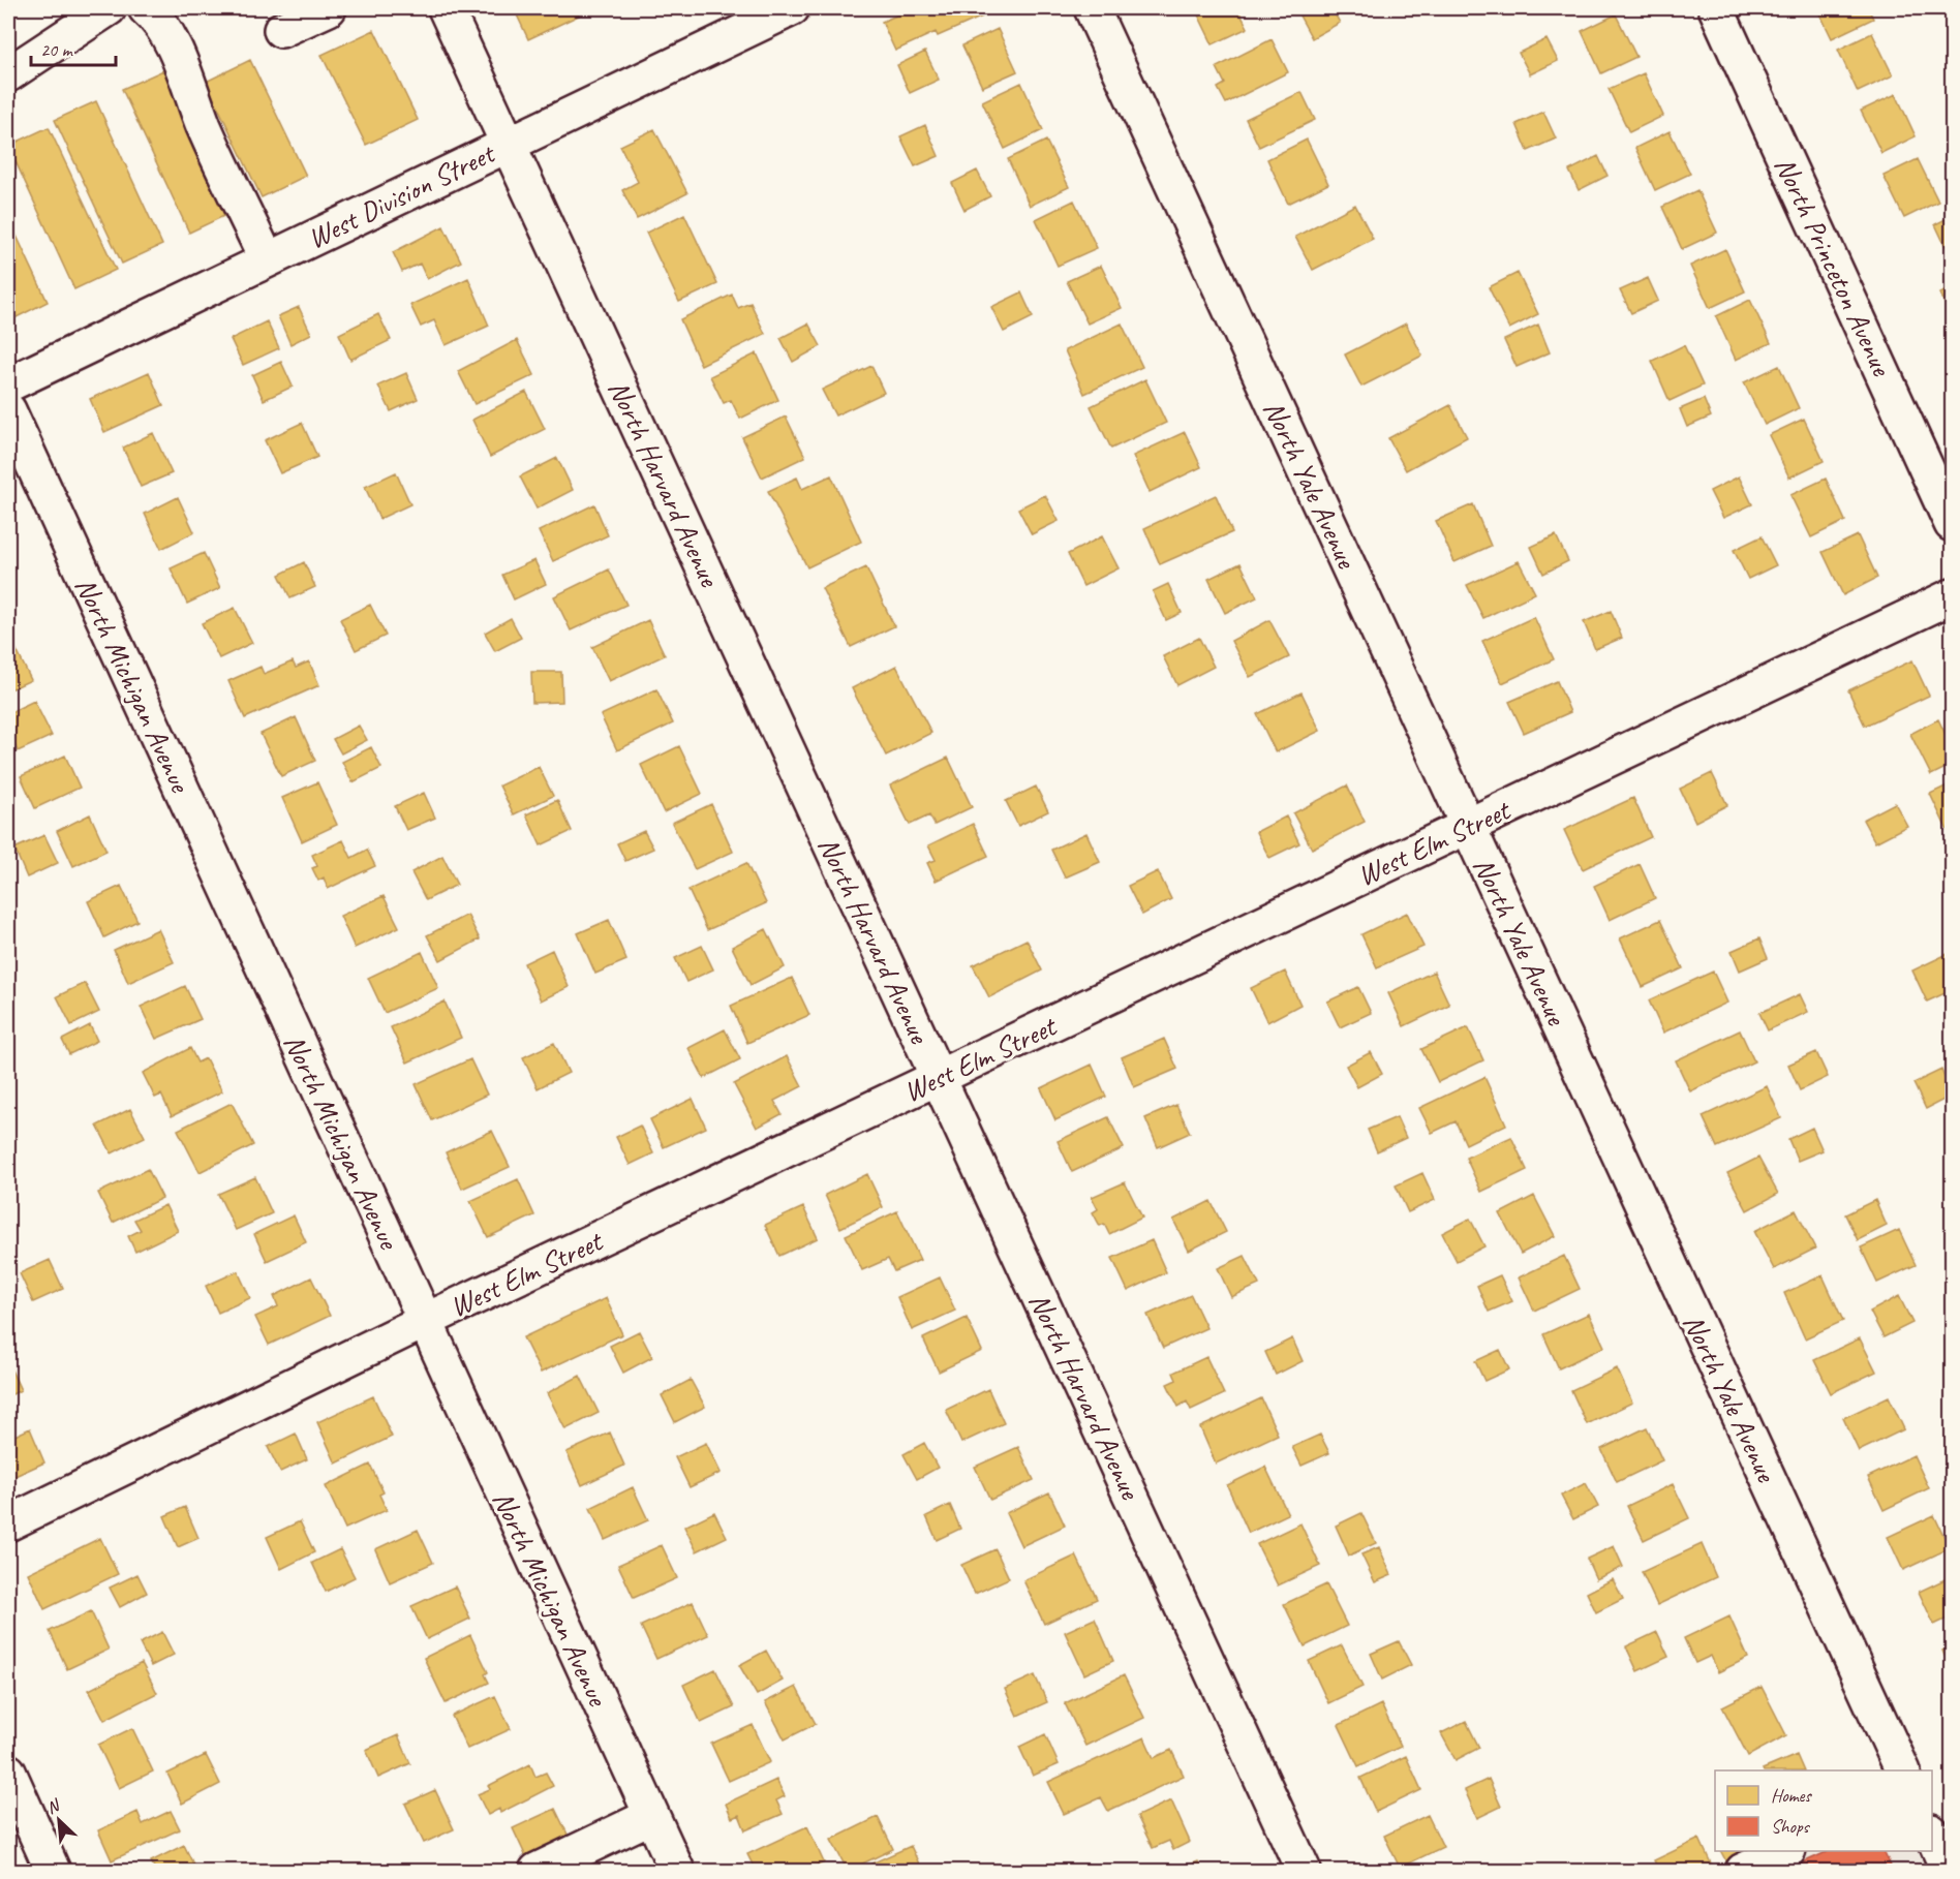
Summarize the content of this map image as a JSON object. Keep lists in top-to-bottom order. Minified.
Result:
{"streets":{"street":["West Division Street","North Princeton Avenue","North Harvard Avenue","North Yale Avenue","North Michigan Avenue","West Elm Street"]},"crossings":[["West Division Street","North Harvard Avenue"],["North Harvard Avenue","West Elm Street"],["North Yale Avenue","West Elm Street"],["North Michigan Avenue","West Elm Street"]],"legend":["Homes","Shops"],"scale_bar":"20 m","north":"top left"}
